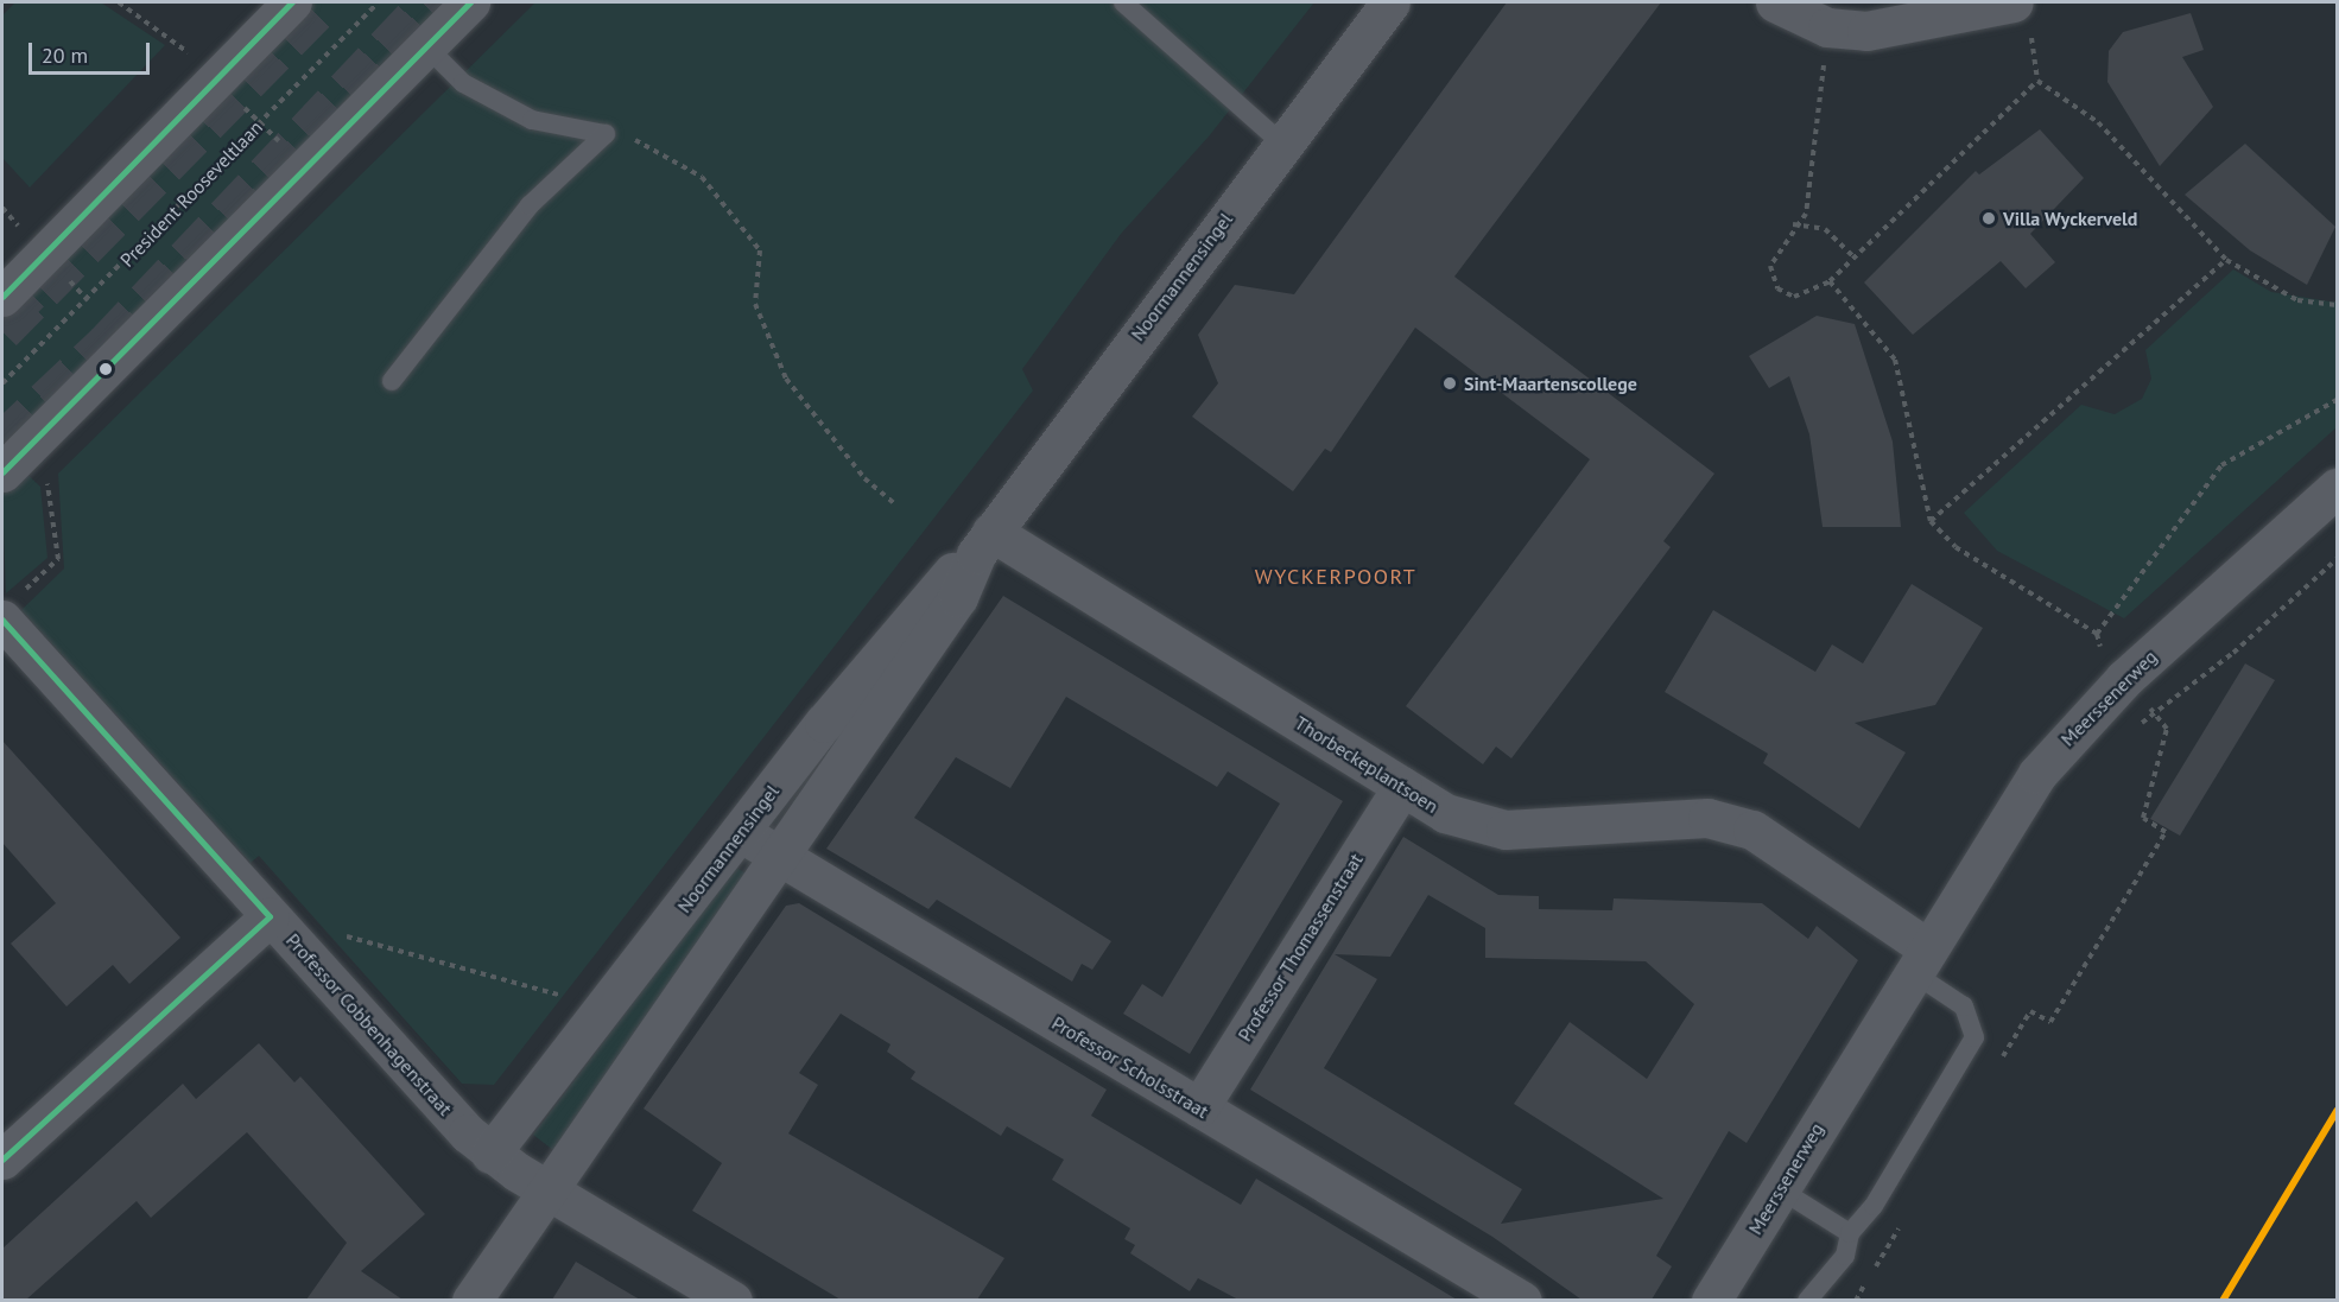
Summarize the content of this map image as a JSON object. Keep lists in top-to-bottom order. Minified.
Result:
{"streets":{"street":["Noormannensingel","Meerssenerweg","Thorbeckeplantsoen","Professor Thomassenstraat","Professor Cobbenhagenstraat","Professor Scholsstraat"],"path":["President Rooseveltlaan"]},"crossings":[["Noormannensingel","Thorbeckeplantsoen"],["Noormannensingel","Professor Cobbenhagenstraat"],["Noormannensingel","Professor Scholsstraat"],["Meerssenerweg","Thorbeckeplantsoen"],["Thorbeckeplantsoen","Professor Thomassenstraat"],["Professor Thomassenstraat","Professor Scholsstraat"]],"districts":["WYCKERPOORT"],"places":["Villa Wyckerveld","Sint-Maartenscollege"],"scale_bar":"20 m"}
